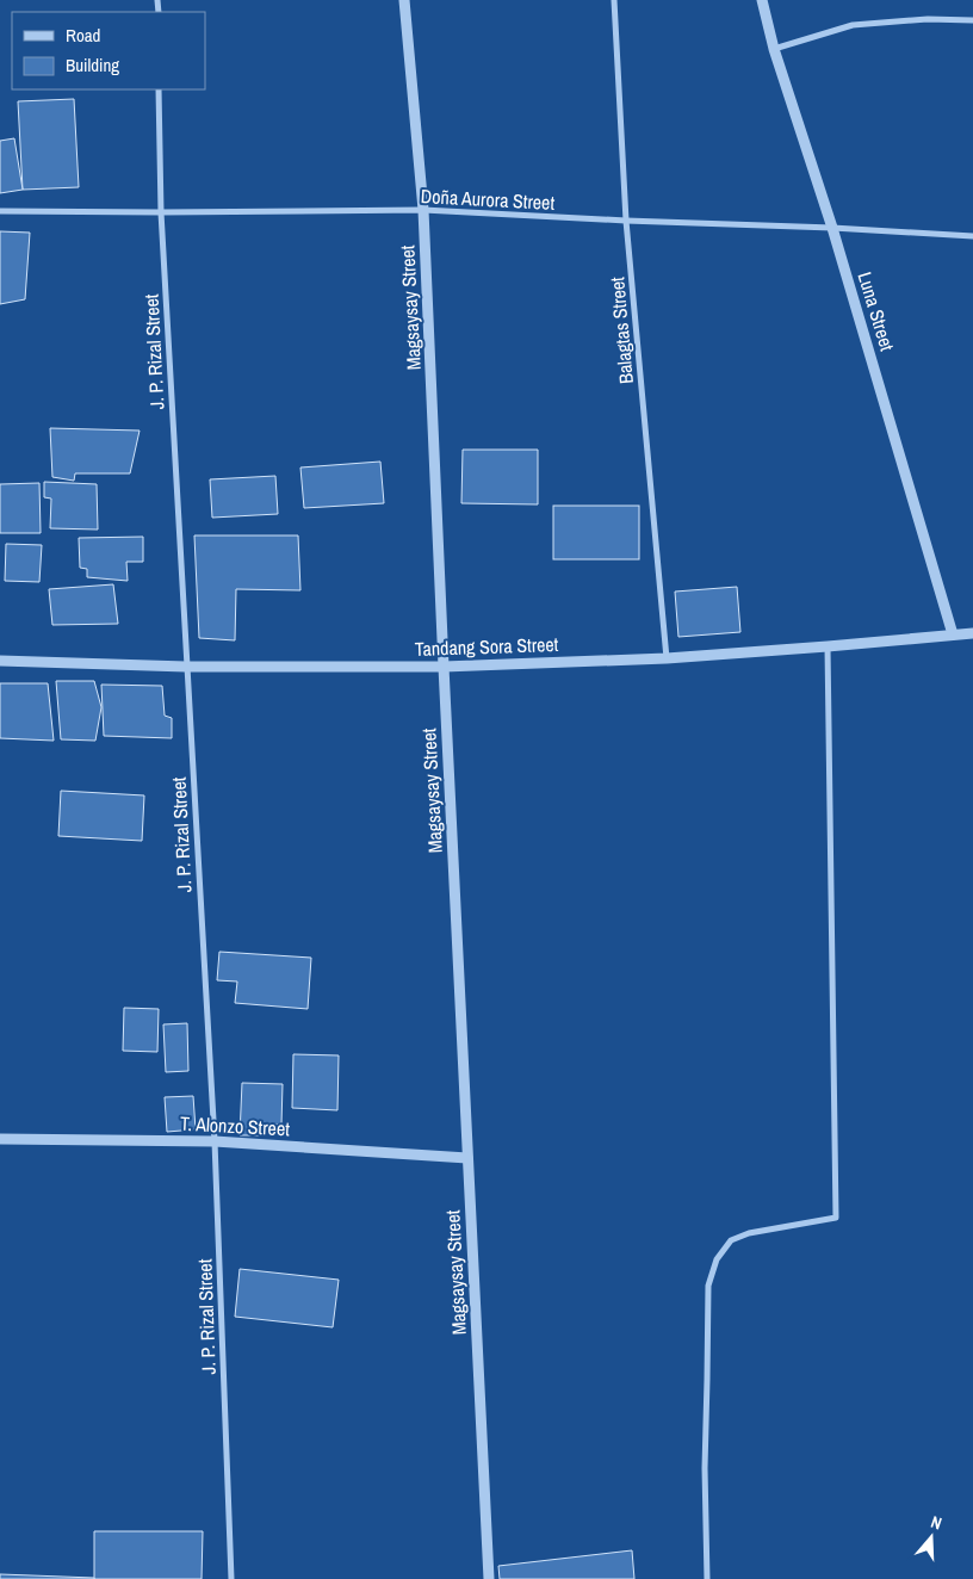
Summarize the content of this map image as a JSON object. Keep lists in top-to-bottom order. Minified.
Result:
{"streets":{"street":["Doña Aurora Street","Magsaysay Street","Luna Street","Balagtas Street","J. P. Rizal Street","Tandang Sora Street","T. Alonzo Street"]},"crossings":[["Doña Aurora Street","Magsaysay Street"],["Doña Aurora Street","Luna Street"],["Doña Aurora Street","Balagtas Street"],["Doña Aurora Street","J. P. Rizal Street"],["Magsaysay Street","Tandang Sora Street"],["Magsaysay Street","T. Alonzo Street"],["Luna Street","Tandang Sora Street"],["Balagtas Street","Tandang Sora Street"],["J. P. Rizal Street","Tandang Sora Street"],["J. P. Rizal Street","T. Alonzo Street"]],"legend":["Road","Building"],"north":"top"}
